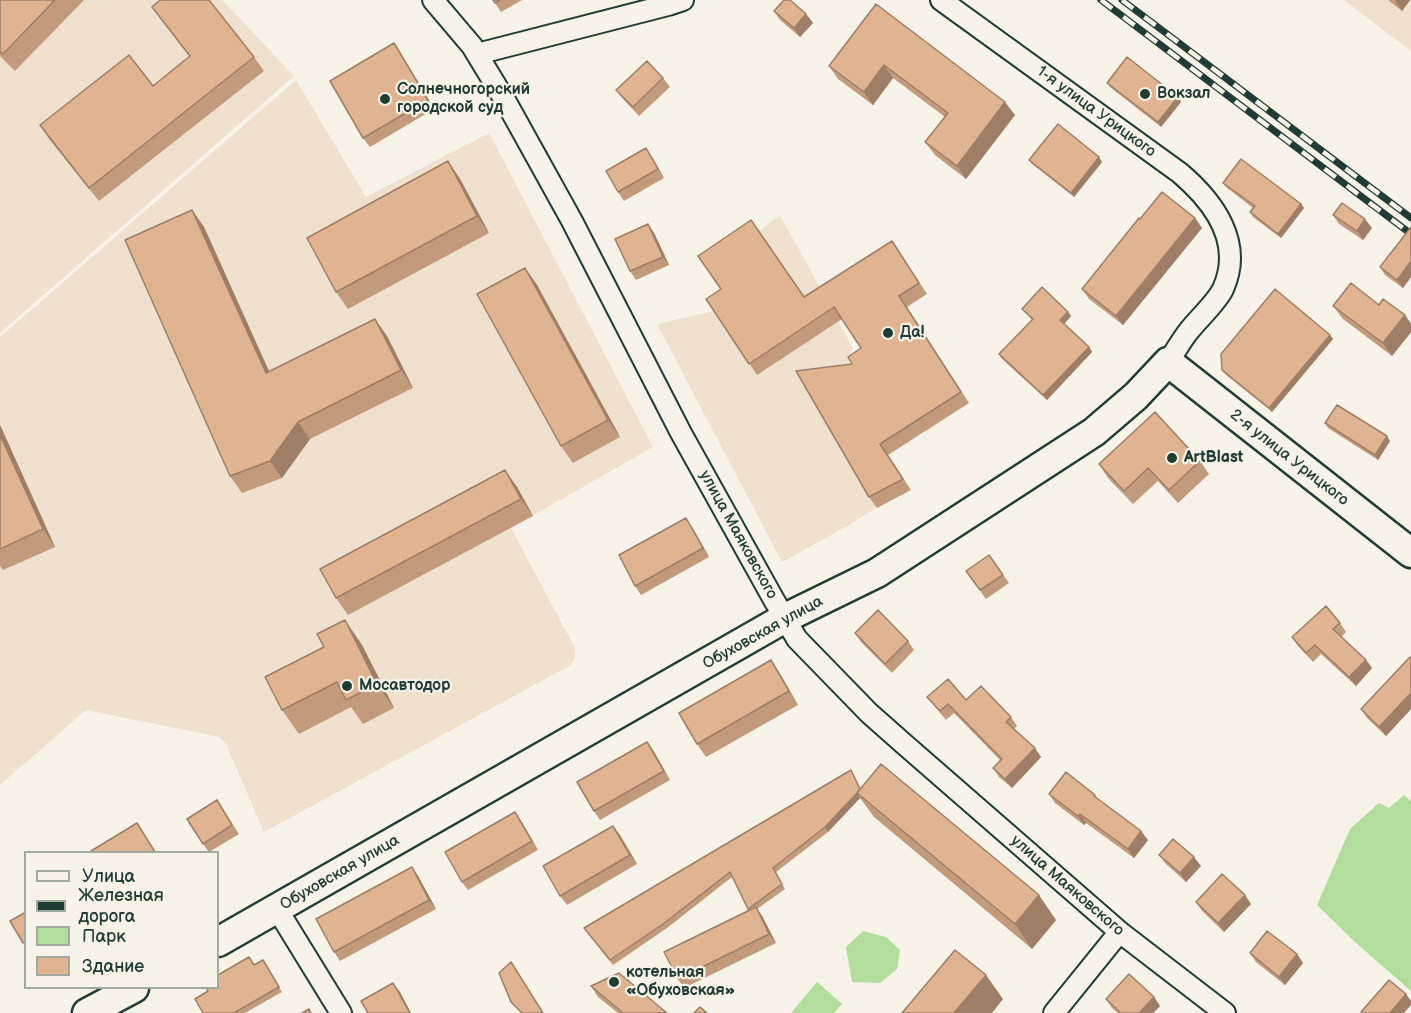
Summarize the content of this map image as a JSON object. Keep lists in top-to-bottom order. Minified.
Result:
{"streets":{"street":["1-я улица Урицкого","2-я улица Урицкого","улица Маяковского","Обуховская улица"]},"crossings":[["1-я улица Урицкого","Обуховская улица"],["2-я улица Урицкого","Обуховская улица"],["улица Маяковского","Обуховская улица"]],"places":["Вокзал","Солнечногорский городской суд","Да!","ArtBlast","Мосавтодор","котельная «Обуховская»"],"legend":["Улица","Железная дорога","Парк","Здание"]}
